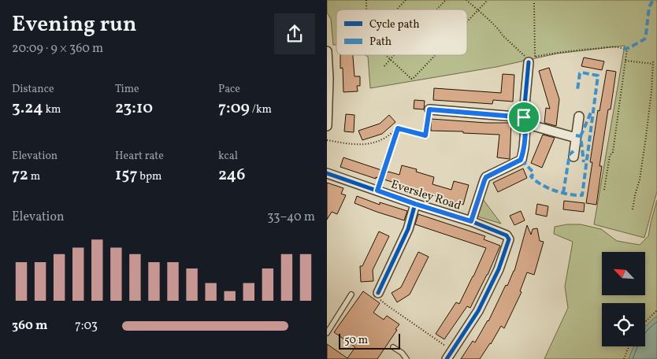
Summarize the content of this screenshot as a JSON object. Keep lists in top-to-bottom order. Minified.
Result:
{"streets":{"street":["Eversley Road"]},"legend":["Cycle path","Path"],"scale_bar":"50 m","north":"top left","page":{"heading":["Evening run","20:09 · 9 × 360 m"],"stats":[["Distance","3.24 km"],["Time","23:10"],["Pace","7:09 /km"],["Elevation","72 m"],["Heart rate","157 bpm"],["kcal","246"]],"chart":["Elevation","33–40 m"],"list":[{"name":"360 m","note":"7:03"}],"scale":"50 m"}}
